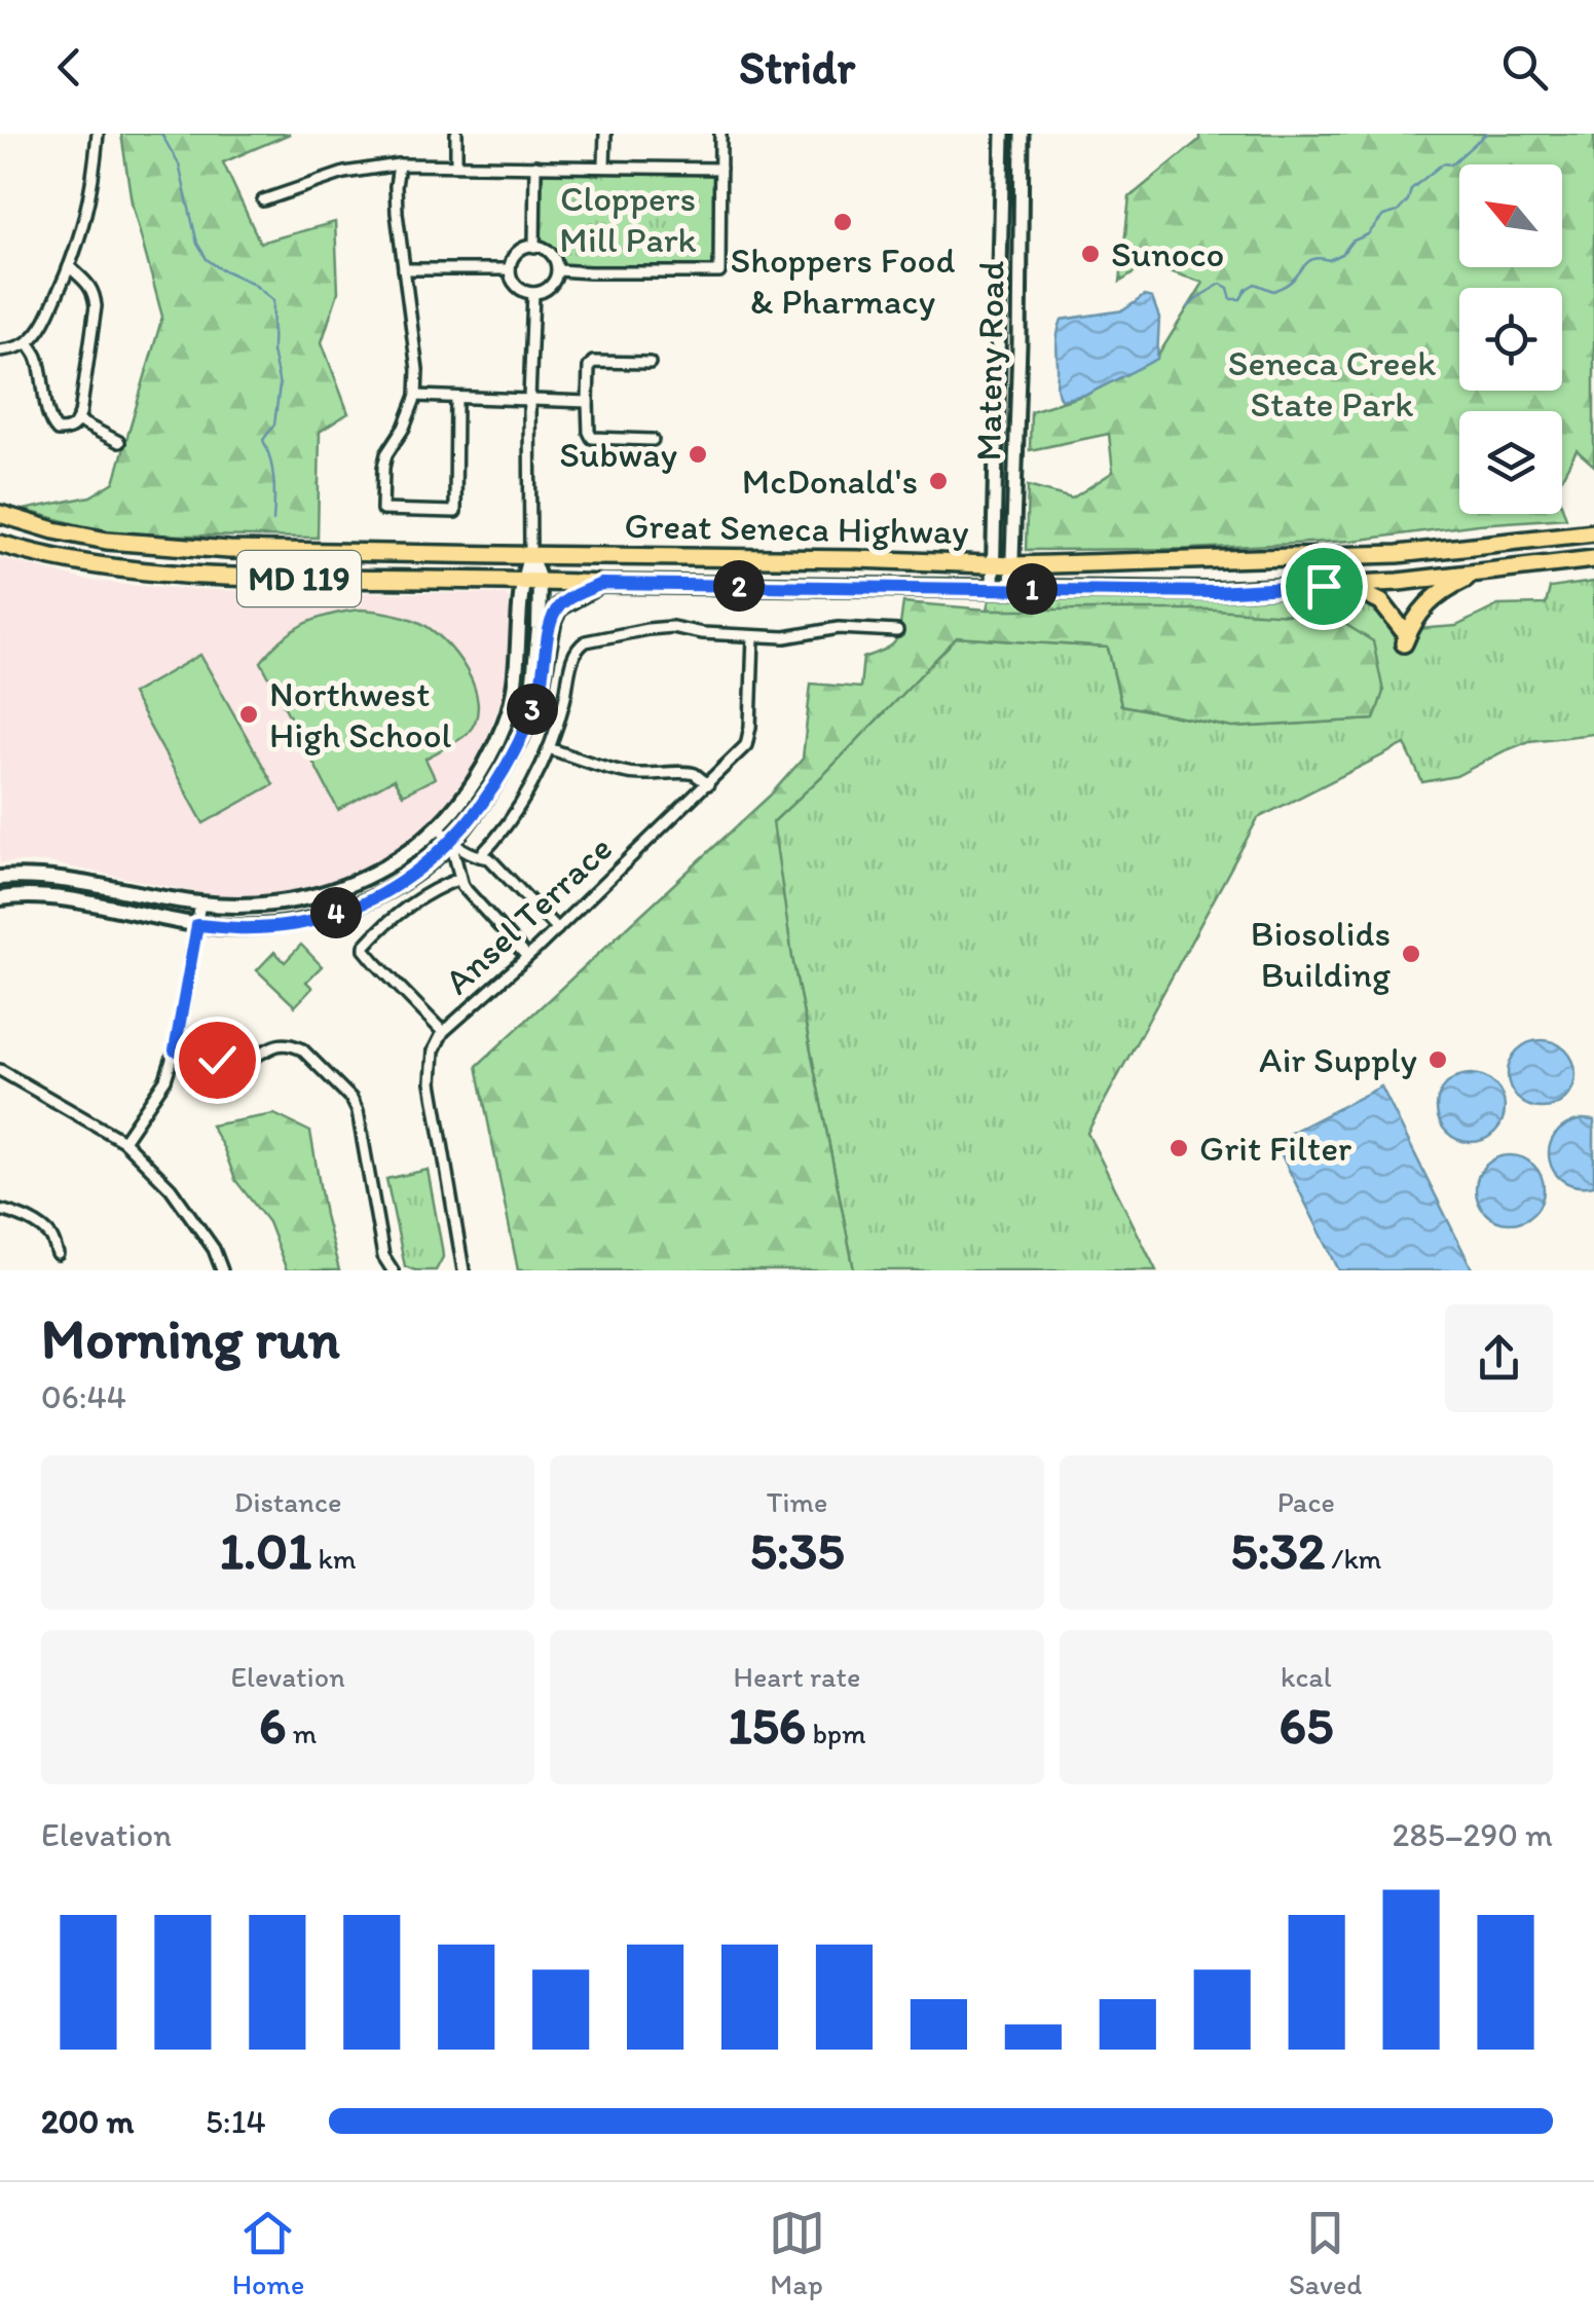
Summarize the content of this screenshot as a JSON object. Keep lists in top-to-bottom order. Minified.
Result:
{"streets":{"main road":["Great Seneca Highway","MD 119"],"street":["Mateny Road","Ansel Terrace"]},"crossings":[["Mateny Road","Great Seneca Highway"]],"parks":["Cloppers Mill Park","Seneca Creek State Park"],"places":["Shoppers Food & Pharmacy","Sunoco","Subway","McDonald's","Northwest High School","Biosolids Building","Air Supply","Grit Filter"],"north":"top left","page":{"header":"Stridr","pins":["2","1","3","4"],"heading":["Morning run","06:44"],"stats":[["Distance","1.01 km"],["Time","5:35"],["Pace","5:32 /km"],["Elevation","6 m"],["Heart rate","156 bpm"],["kcal","65"]],"chart":["Elevation","285–290 m"],"list":[{"name":"200 m","note":"5:14"}],"tabs":["Home","Map","Saved"]}}
